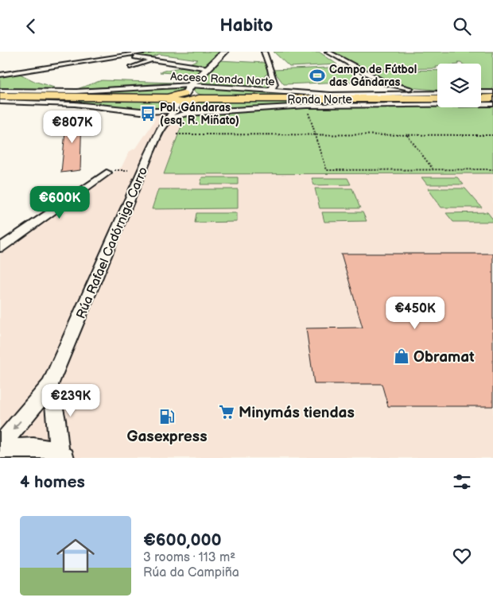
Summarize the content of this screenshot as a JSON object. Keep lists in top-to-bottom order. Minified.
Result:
{"streets":{"highway":["Ronda Norte"],"street":["Acceso Ronda Norte","Rúa Rafael Cadórniga Carro"]},"crossings":[["Acceso Ronda Norte","Ronda Norte"],["Acceso Ronda Norte","Rúa Rafael Cadórniga Carro"],["Ronda Norte","Rúa Rafael Cadórniga Carro"]],"places":{"sports":["Campo de Fútbol das Gándaras"],"bus stop":["Pol. Gándaras (esq. R. Miñato)"],"shop":["Obramat"],"supermarket":["Minymás tiendas"],"fuel station":["Gasexpress"]},"page":{"header":"Habito","price":["€807K","€600K","€450K","€239K"],"heading":"4 homes","list":[{"name":"€600,000","note":"3 rooms · 113 m² · Rúa da Campiña"}]}}
